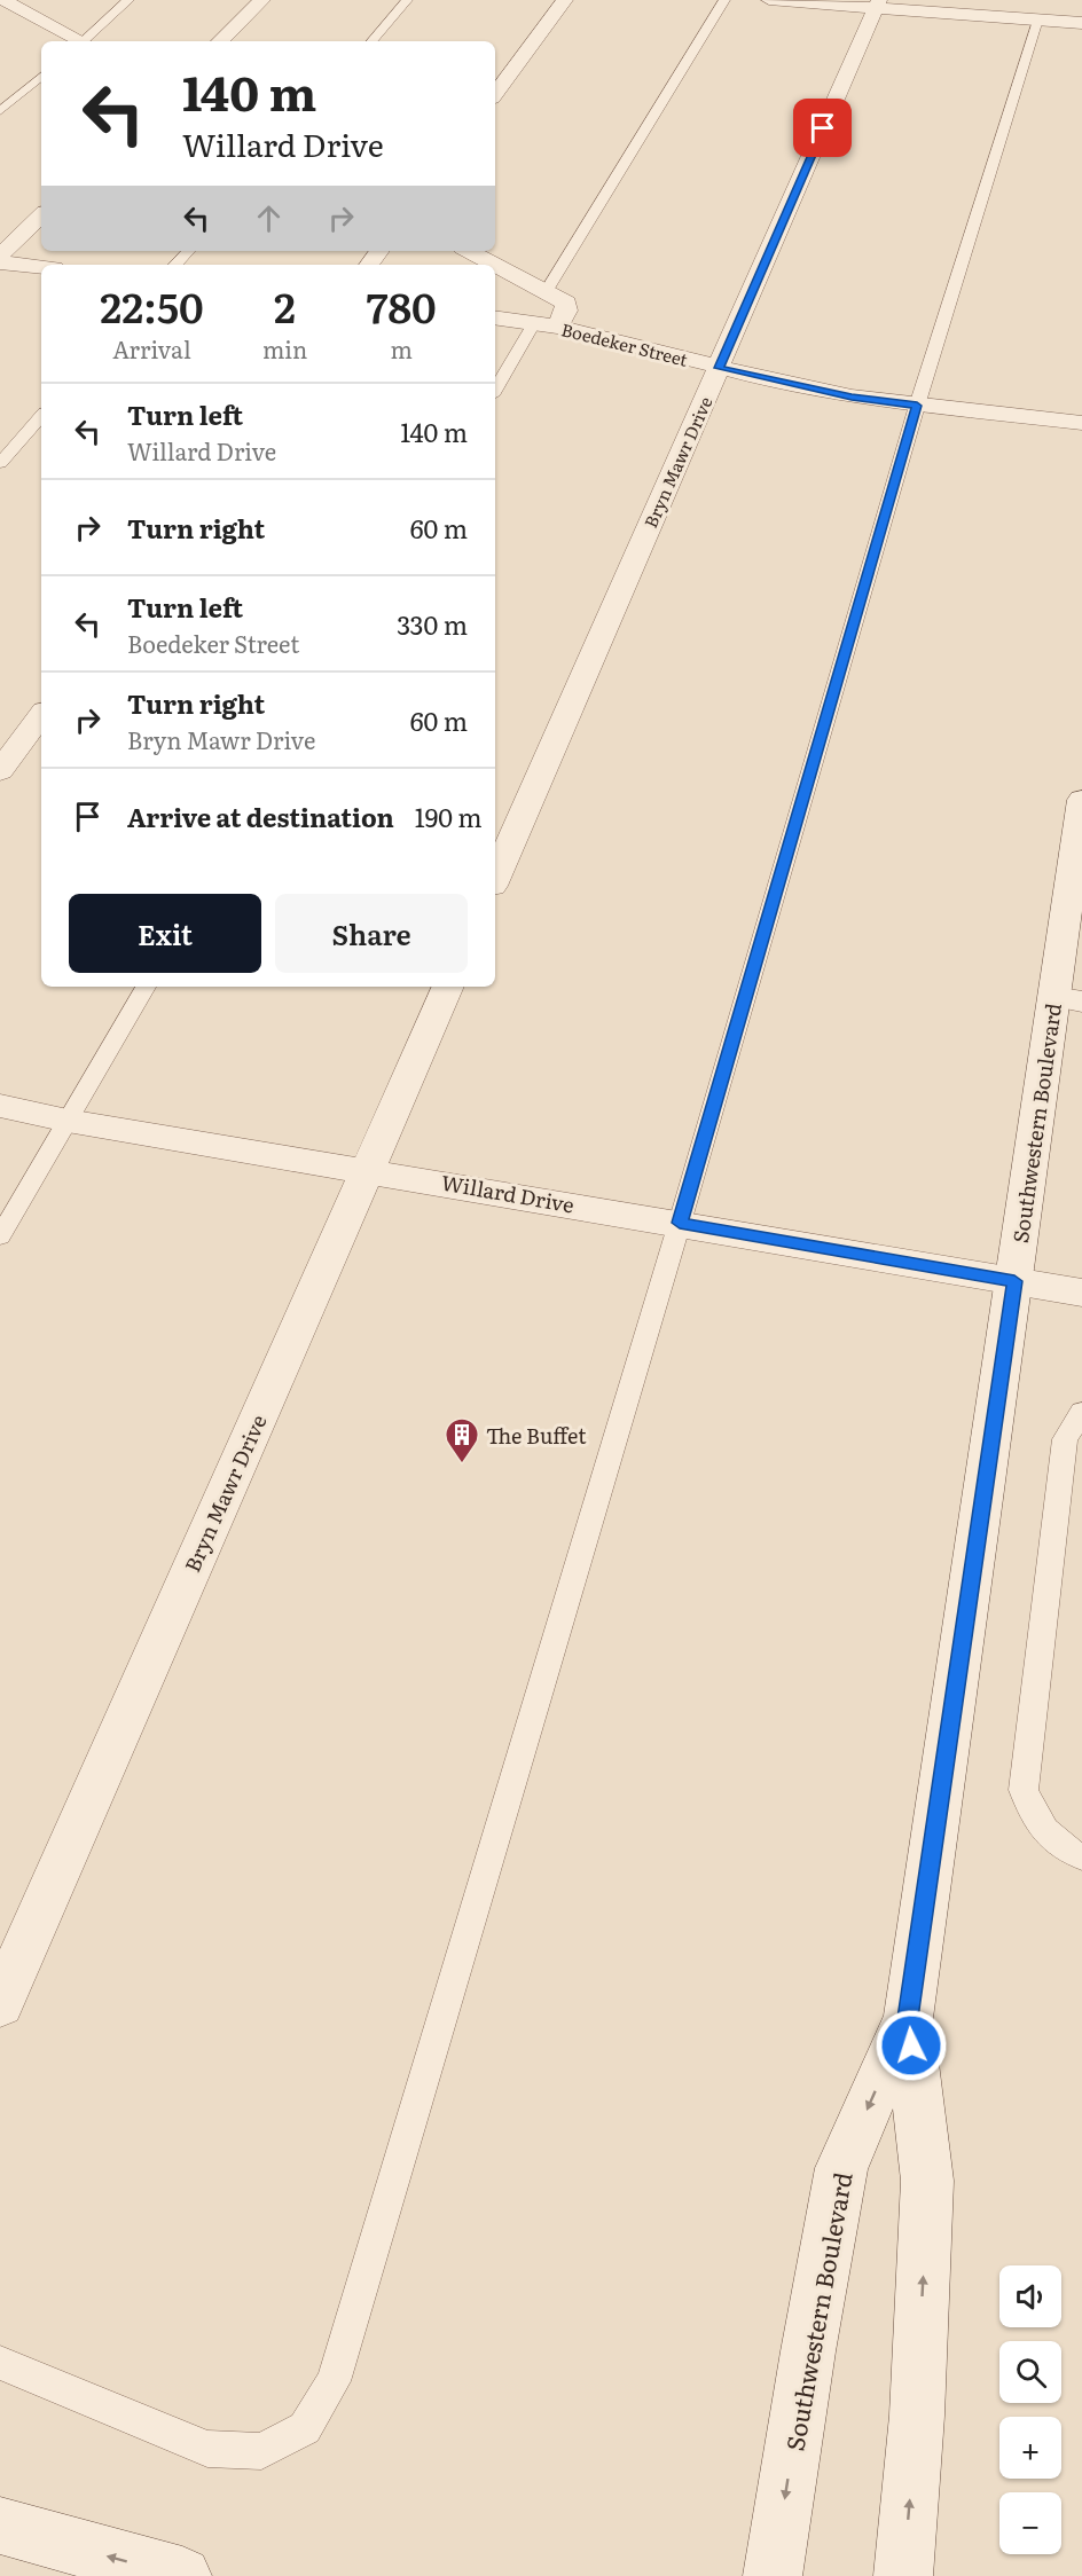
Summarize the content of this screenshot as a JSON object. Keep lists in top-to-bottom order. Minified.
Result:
{"streets":{"street":["Boedeker Street","Bryn Mawr Drive","Southwestern Boulevard","Willard Drive"]},"crossings":[["Boedeker Street","Bryn Mawr Drive"],["Bryn Mawr Drive","Willard Drive"],["Southwestern Boulevard","Willard Drive"]],"places":{"building":["The Buffet"]},"page":{"turn":["140 m","Willard Drive"],"eta":["22:50","Arrival","2","min","780","m"],"list":[{"name":"Turn left","note":"Willard Drive","value":"140 m"},{"name":"Turn right","value":"60 m"},{"name":"Turn left","note":"Boedeker Street","value":"330 m"},{"name":"Turn right","note":"Bryn Mawr Drive","value":"60 m"},{"name":"Arrive at destination","value":"190 m"}],"buttons":["Exit","Share"],"map_buttons":["+","−"]}}
